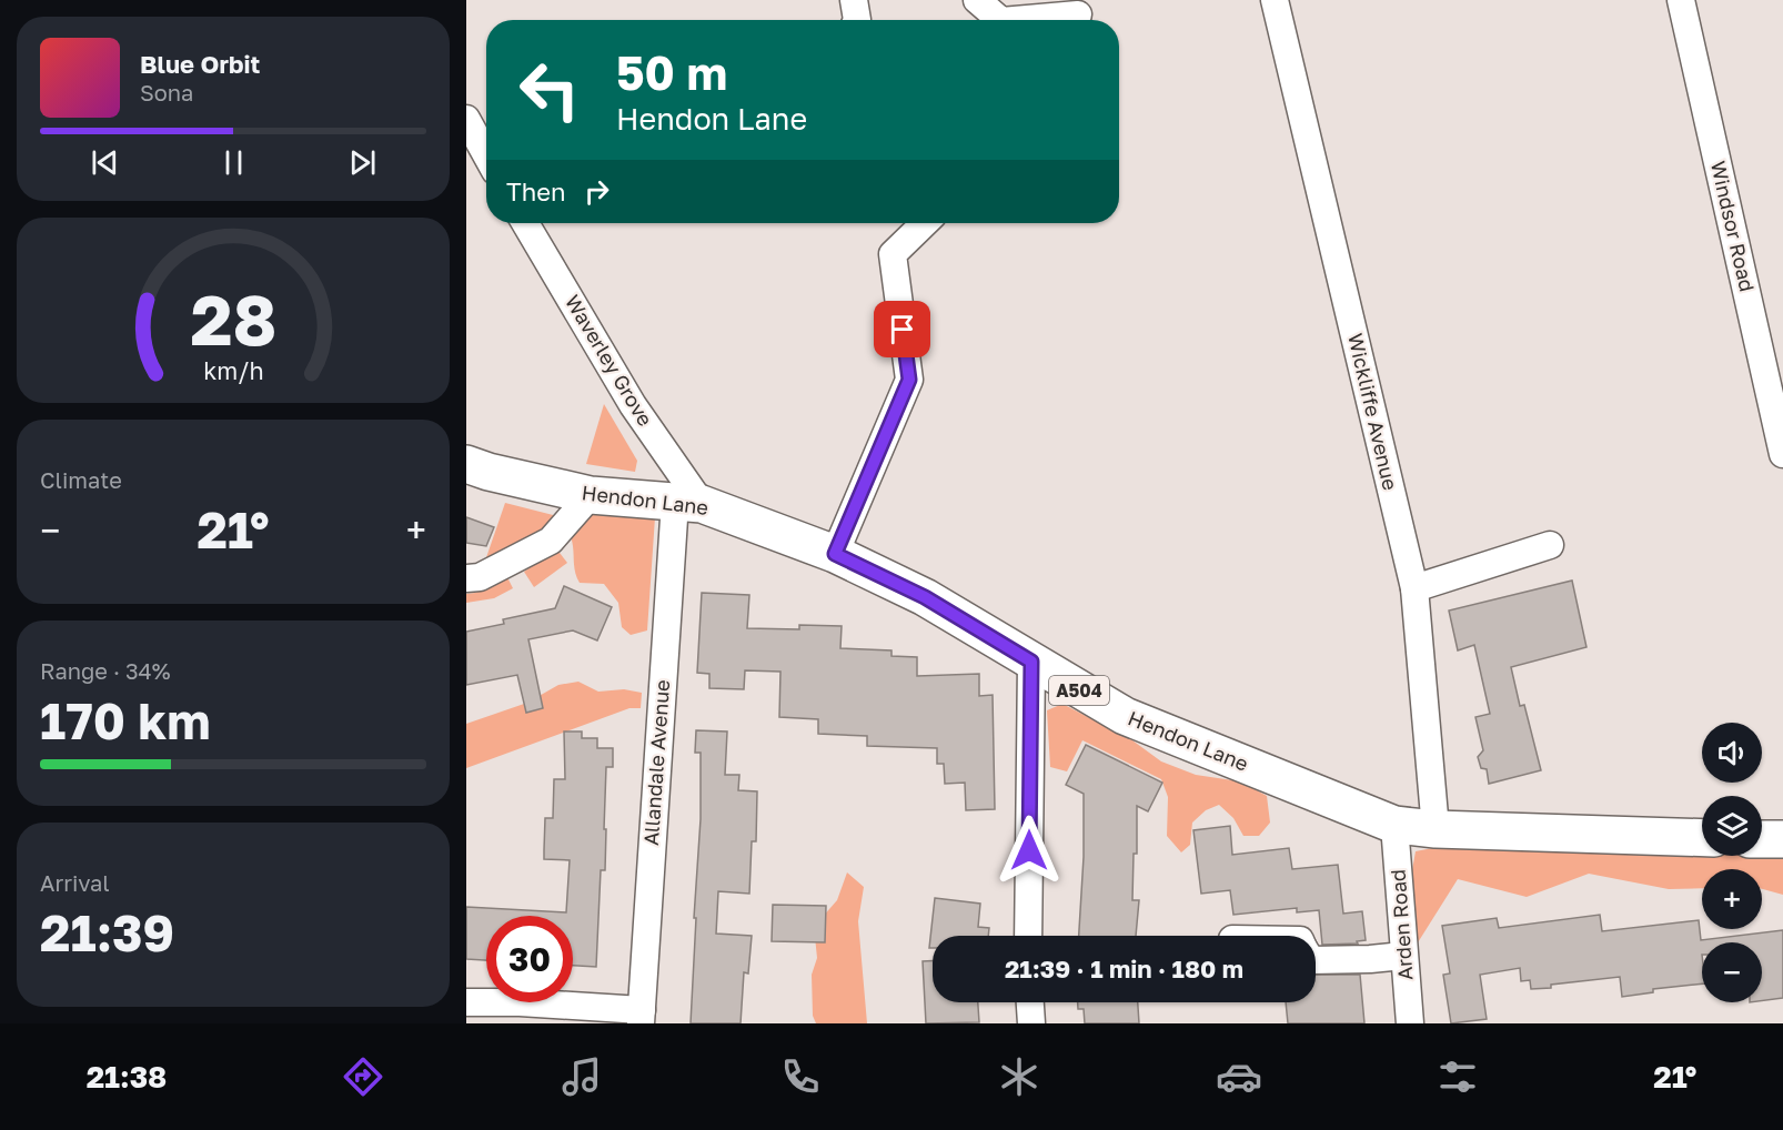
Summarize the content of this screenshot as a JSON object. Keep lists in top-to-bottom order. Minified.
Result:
{"streets":{"main road":["Hendon Lane","A504"],"street":["Windsor Road","Waverley Grove","Wickliffe Avenue","Allandale Avenue","Arden Road"]},"crossings":[["Waverley Grove","Hendon Lane"],["Waverley Grove","Allandale Avenue"],["Wickliffe Avenue","Hendon Lane"],["Hendon Lane","Allandale Avenue"],["Hendon Lane","Arden Road"]],"page":{"turn":["50 m","Hendon Lane"],"song":["Blue Orbit","Sona"],"then":"Then","tile":["Climate",["Range · 34%","170 km"],["Arrival","21:39"]],"heat":["−","21°","+"],"map_buttons":["+","−"],"limit":"30","trip":"21:39 · 1 min · 180 m","tabs":["21:38","21°"],"gauge":["28","km/h"]}}
